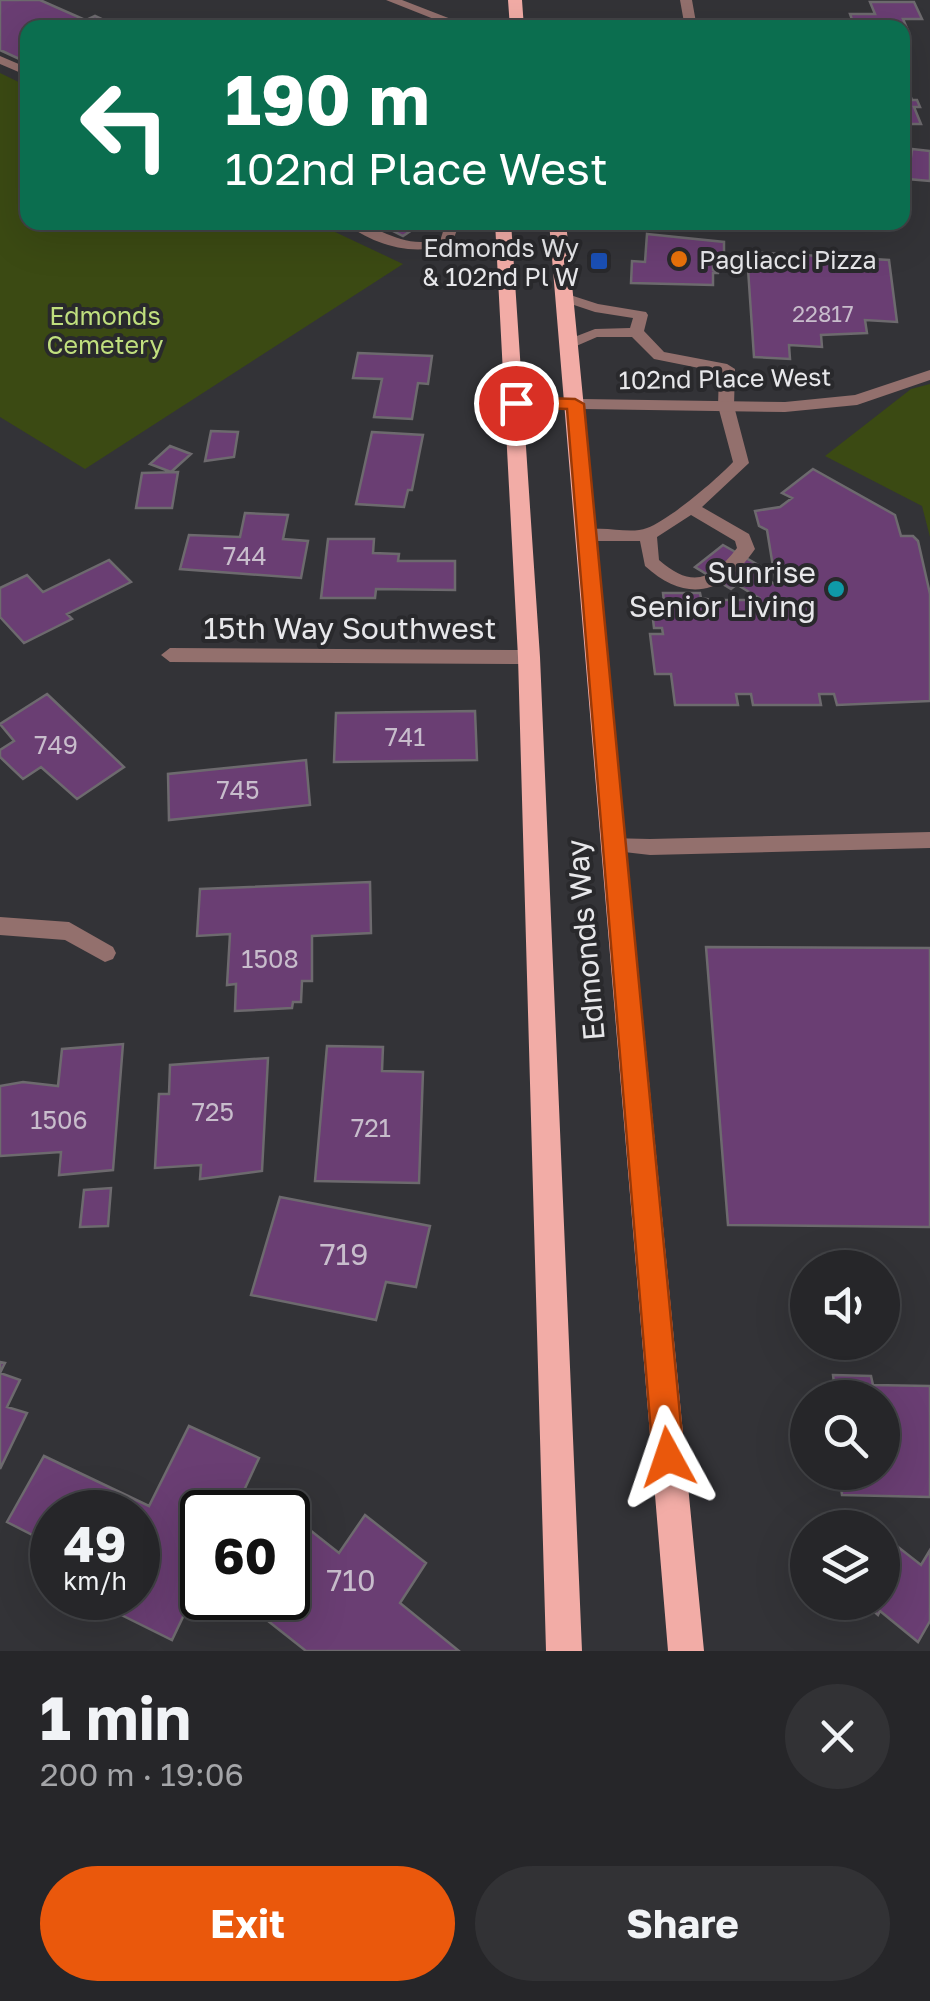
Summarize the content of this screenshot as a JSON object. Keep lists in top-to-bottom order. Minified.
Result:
{"streets":{"main road":["Edmonds Way"],"street":["102nd Place West","15th Way Southwest"]},"crossings":[["102nd Place West","Edmonds Way"],["15th Way Southwest","Edmonds Way"]],"parks":["Edmonds Cemetery"],"places":{"other":["Pagliacci Pizza","Sunrise Senior Living"],"transit":["Edmonds Wy & 102nd Pl W"]},"house_numbers":["22817","744","741","749","745","1508","725","1506","721","719","710"],"page":{"turn":["190 m","102nd Place West"],"speed":"49 km/h","limit":"60","heading":["1 min","200 m · 19:06"],"buttons":["Exit","Share"]}}
